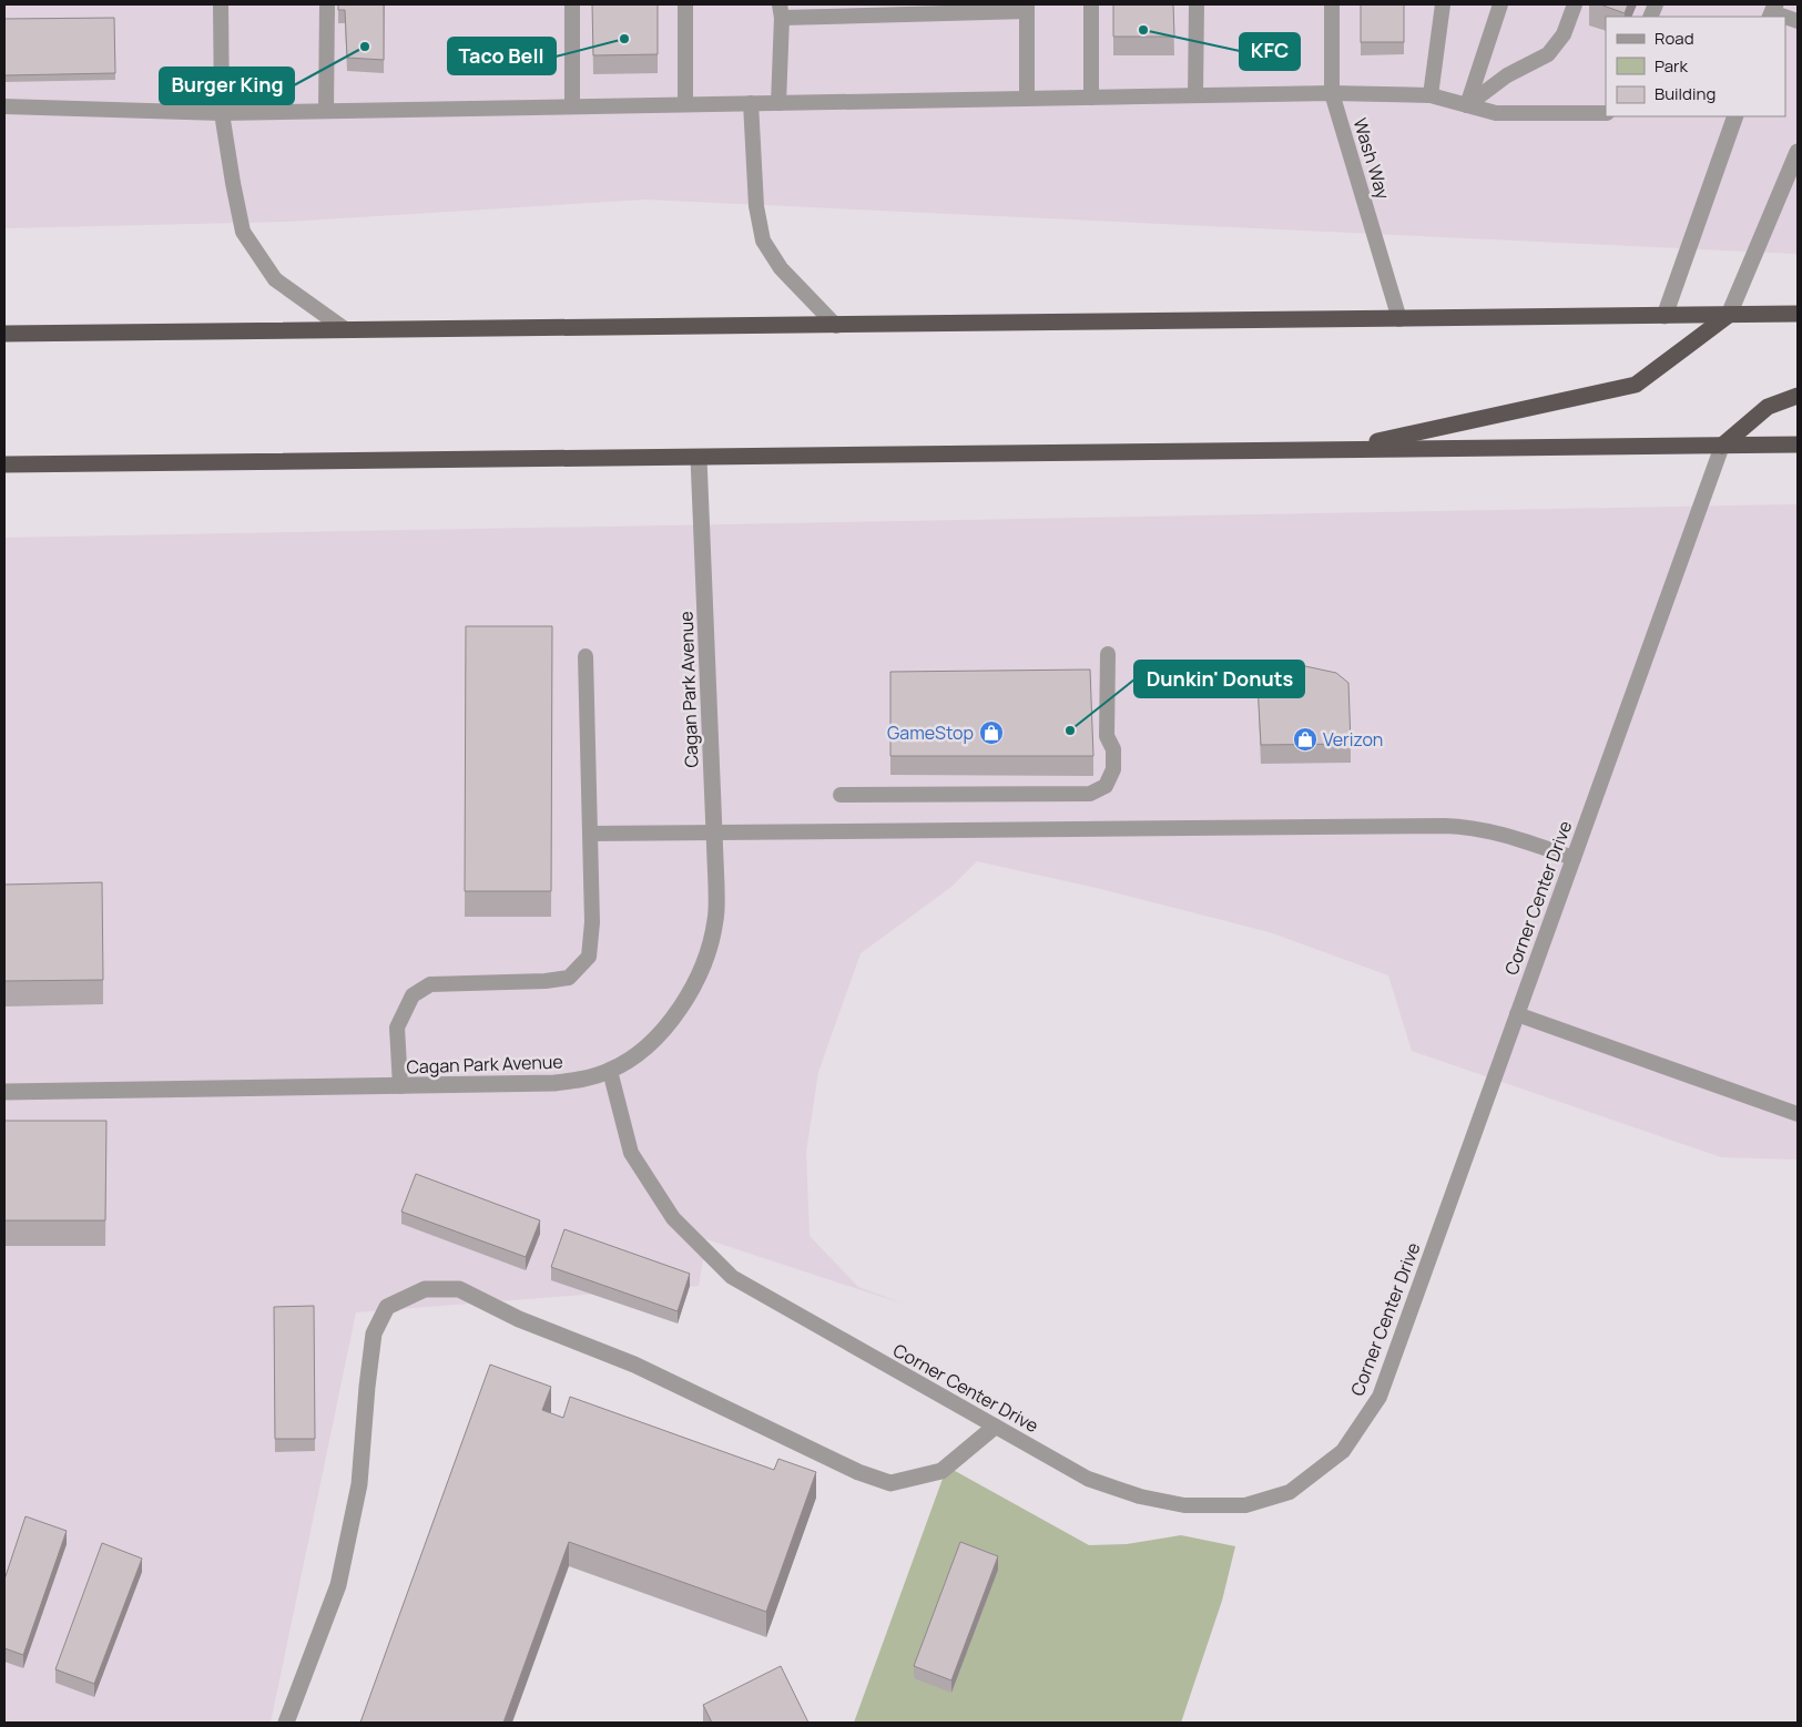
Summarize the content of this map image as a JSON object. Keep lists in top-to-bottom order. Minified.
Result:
{"streets":{"street":["Cagan Park Avenue"],"lane":["Wash Way","Corner Center Drive"]},"crossings":[["Cagan Park Avenue","Corner Center Drive"]],"places":{"other":["KFC","Taco Bell","Burger King","Dunkin' Donuts"],"shop":["GameStop","Verizon"]},"legend":["Road","Park","Building"]}
